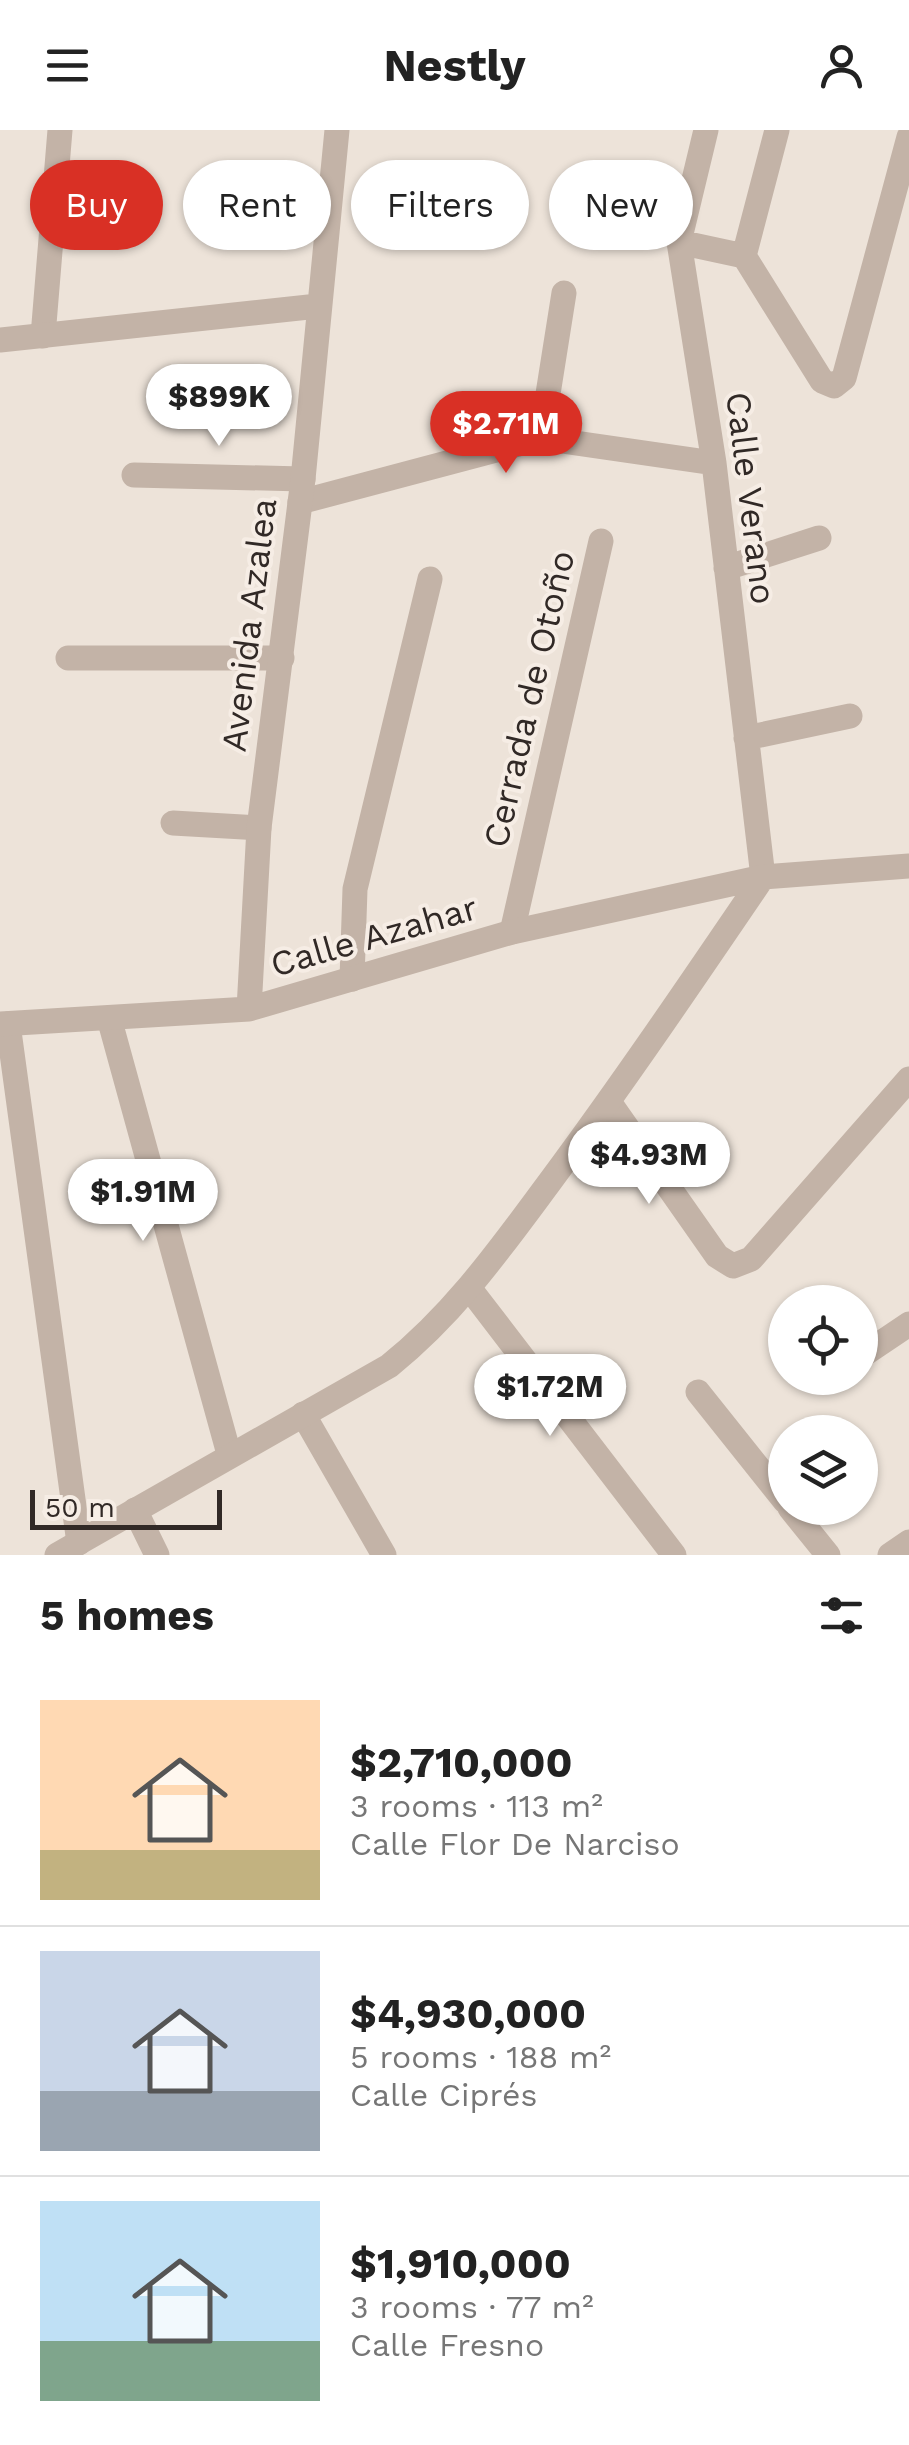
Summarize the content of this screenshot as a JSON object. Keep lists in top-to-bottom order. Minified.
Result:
{"streets":{"street":["Calle Verano","Avenida Azalea","Cerrada de Otoño","Calle Azahar"]},"crossings":[["Calle Verano","Calle Azahar"],["Avenida Azalea","Calle Azahar"],["Cerrada de Otoño","Calle Azahar"]],"scale_bar":"50 m","page":{"header":"Nestly","chip":["Buy","Rent","Filters","New"],"price":["$899K","$2.71M","$4.93M","$1.91M","$1.72M"],"scale":"50 m","heading":"5 homes","list":[{"name":"$2,710,000","note":"3 rooms · 113 m² · Calle Flor De Narciso"},{"name":"$4,930,000","note":"5 rooms · 188 m² · Calle Ciprés"},{"name":"$1,910,000","note":"3 rooms · 77 m² · Calle Fresno"}]}}
